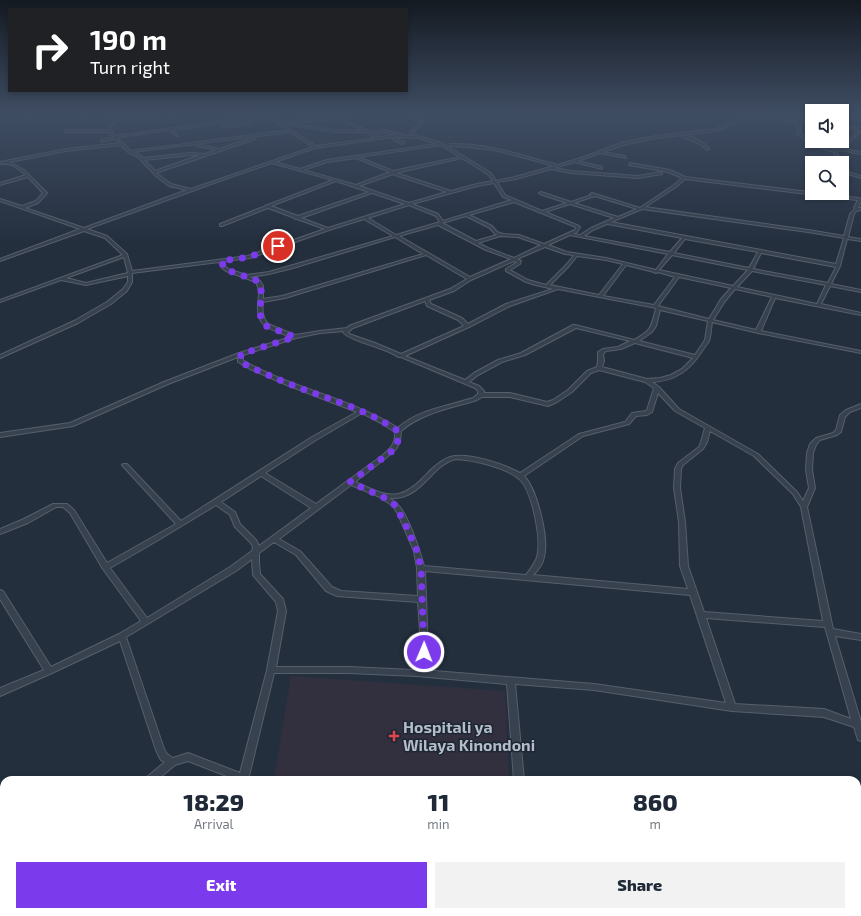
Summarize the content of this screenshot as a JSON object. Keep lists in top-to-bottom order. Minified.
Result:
{"places":{"health":["Hospitali ya Wilaya Kinondoni"]},"page":{"turn":["190 m","Turn right"],"eta":["18:29","Arrival","11","min","860","m"],"buttons":["Exit","Share"]}}
